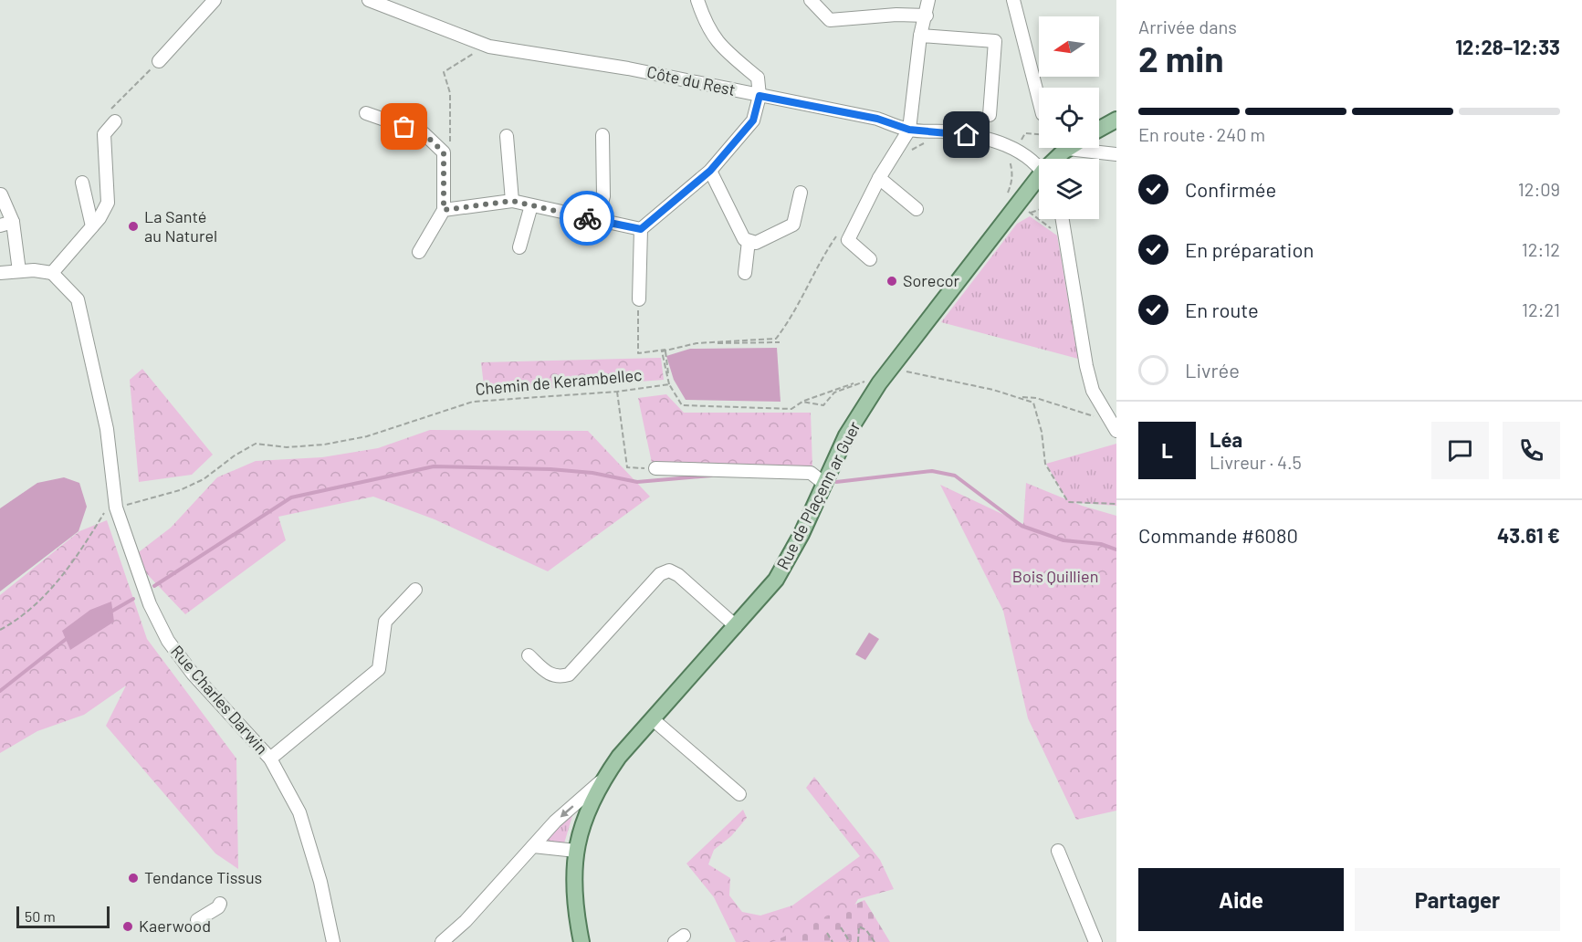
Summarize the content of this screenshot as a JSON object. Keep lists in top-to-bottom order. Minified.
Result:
{"streets":{"main road":["Rue de Plaçenn ar Guer"],"street":["Côte du Rest","Rue Charles Darwin"],"path":["Chemin de Kerambellec"]},"crossings":[["Chemin de Kerambellec","Rue Charles Darwin"]],"parks":["Bois Quillien"],"places":["La Santé au Naturel","Sorecor","Tendance Tissus","Kaerwood"],"scale_bar":"50 m","north":"left","page":{"heading":["2 min","Arrivée dans","12:28–12:33"],"panel":["Léa","Livreur · 4.5","Commande #6080","43.61 €"],"bar":"En route · 240 m","list":[["Confirmée","12:09"],["En préparation","12:12"],["En route","12:21"],"Livrée"],"round":"L","buttons":["Aide","Partager"],"scale":"50 m"}}
